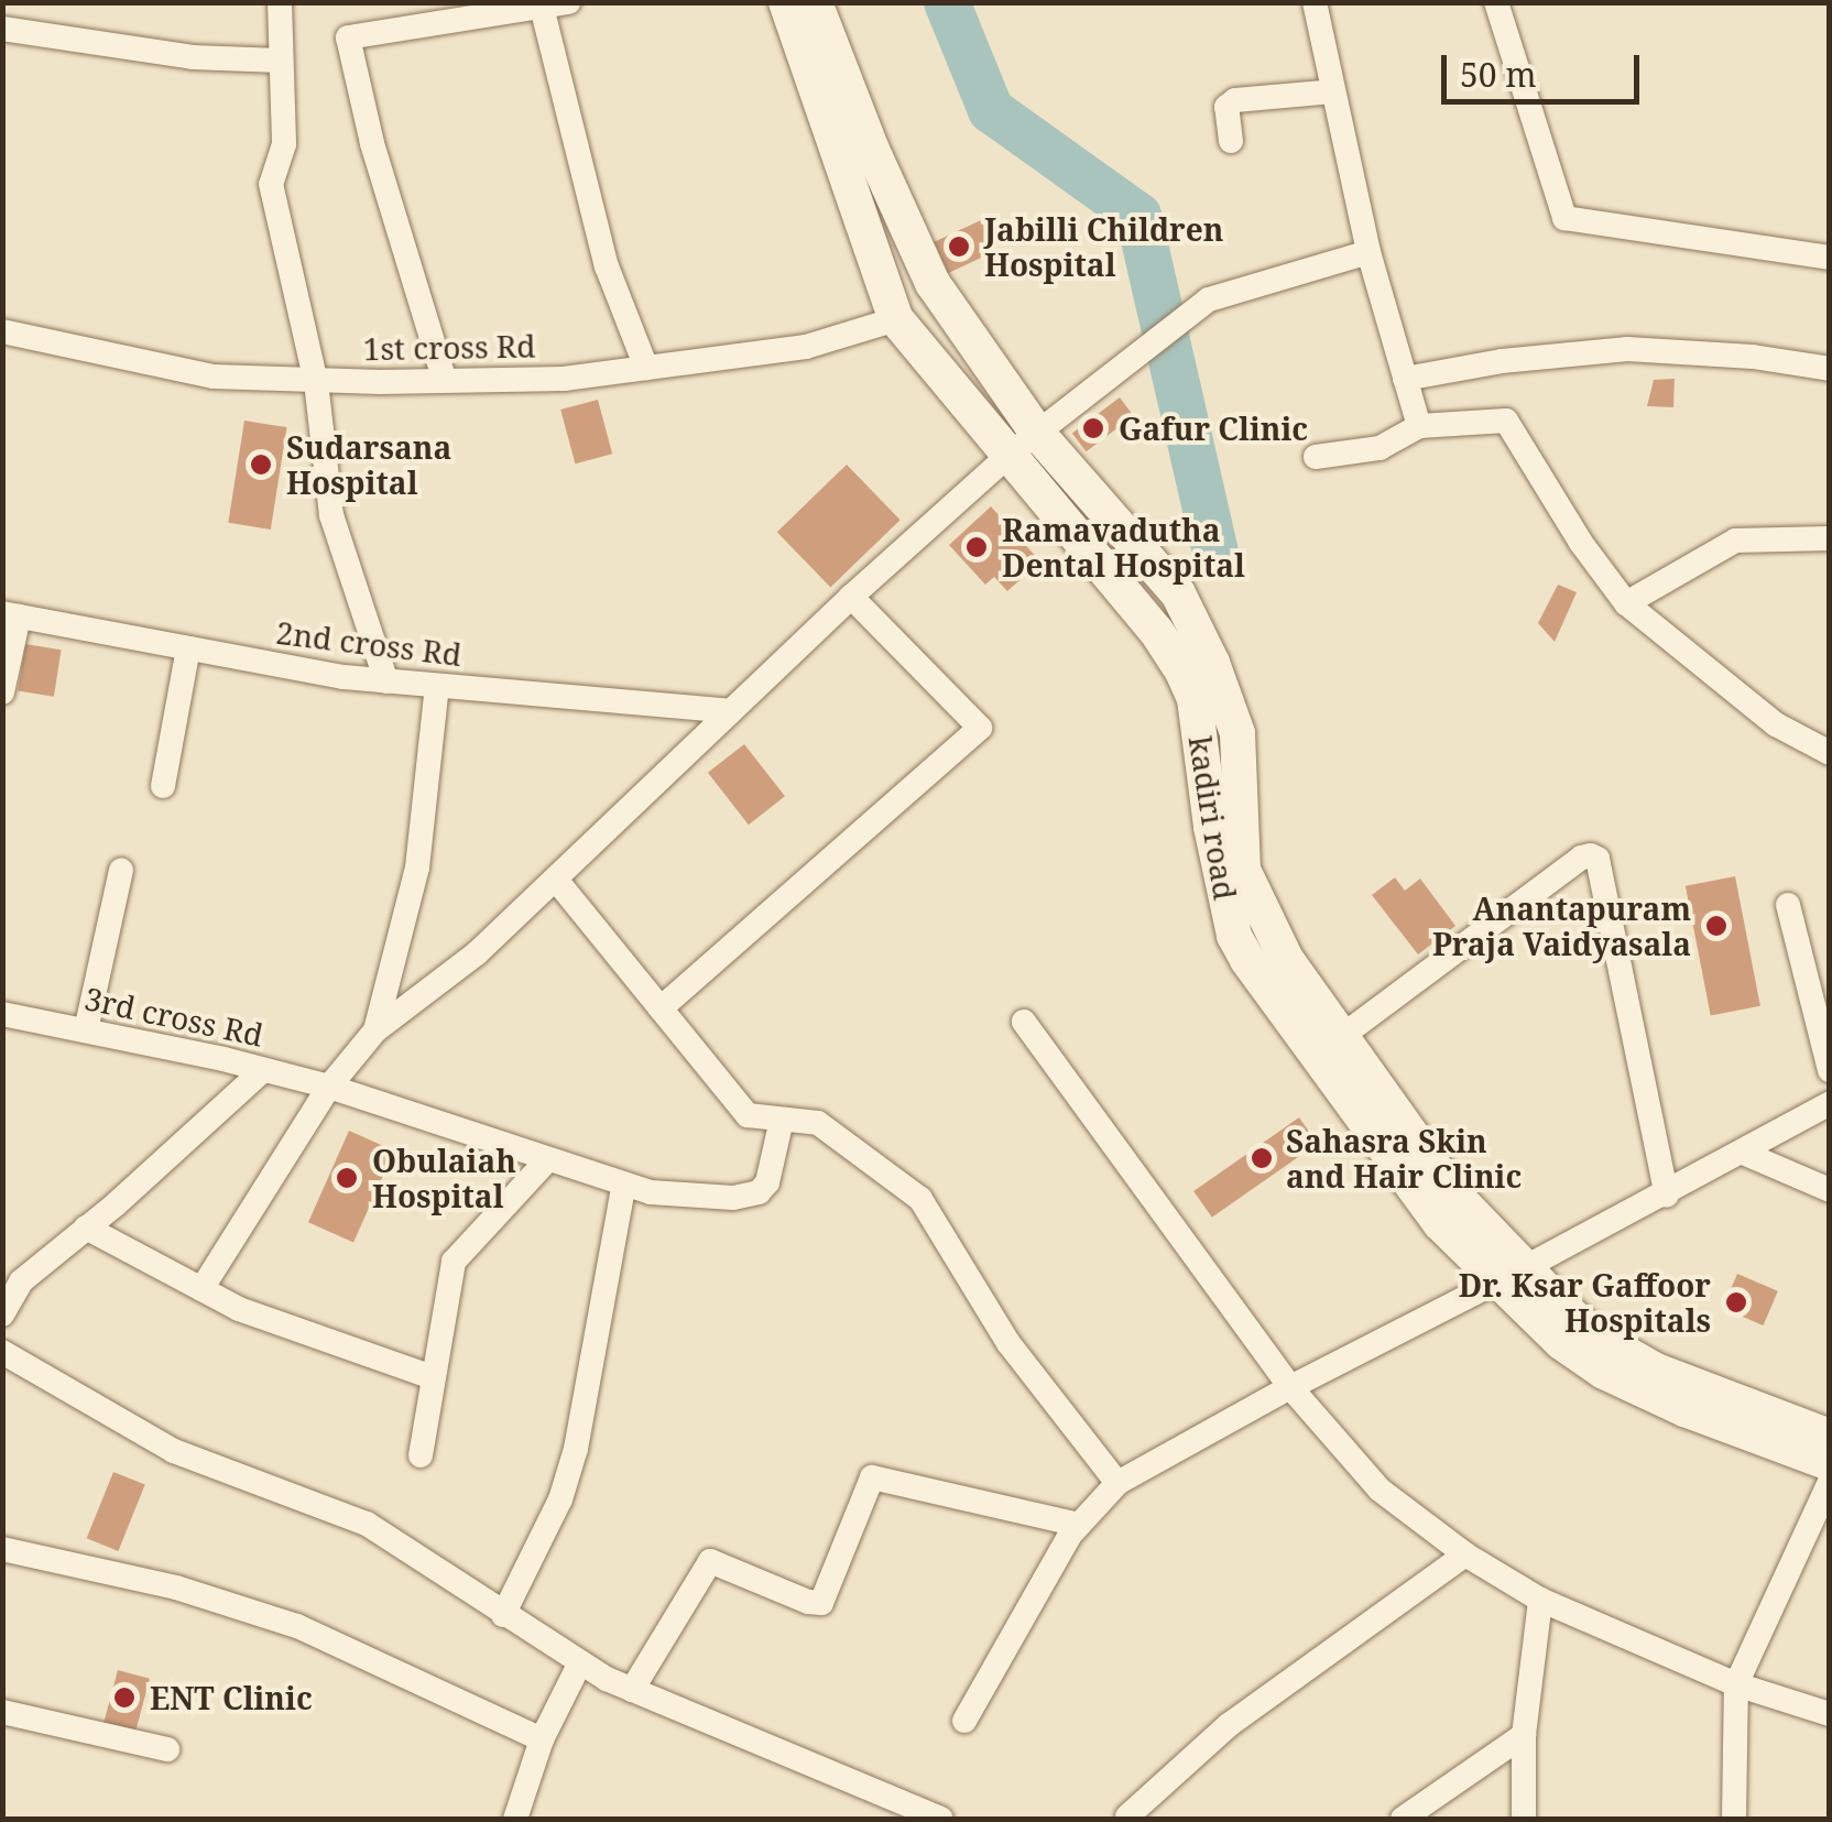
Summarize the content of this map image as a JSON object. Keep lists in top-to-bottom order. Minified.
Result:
{"streets":{"main road":["kadiri road"],"street":["1st cross Rd","2nd cross Rd","3rd cross Rd"]},"crossings":[["1st cross Rd","kadiri road"]],"places":["Jabilli Children Hospital","Gafur Clinic","Sudarsana Hospital","Ramavadutha Dental Hospital","Anantapuram Praja Vaidyasala","Sahasra Skin and Hair Clinic","Obulaiah Hospital","Dr. Ksar Gaffoor Hospitals","ENT Clinic"],"scale_bar":"50 m"}
